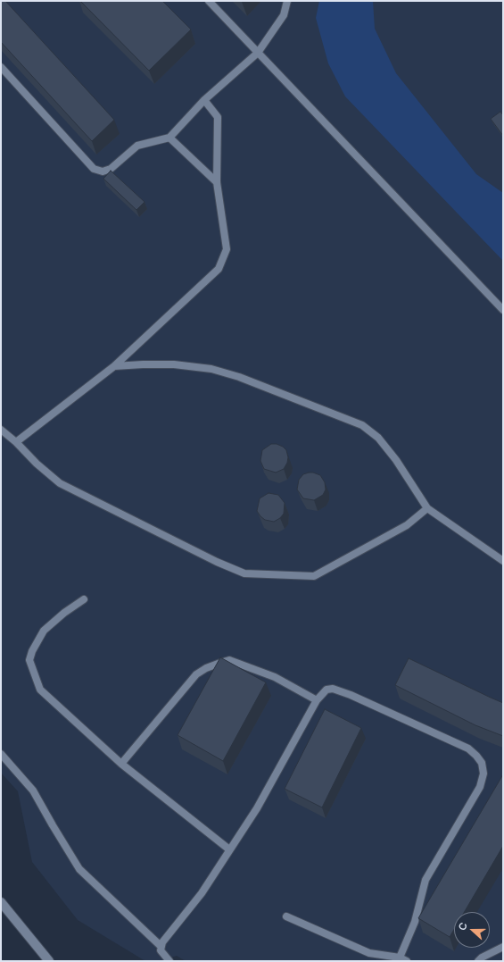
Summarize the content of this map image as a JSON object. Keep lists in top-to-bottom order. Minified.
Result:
{"north":"left"}
